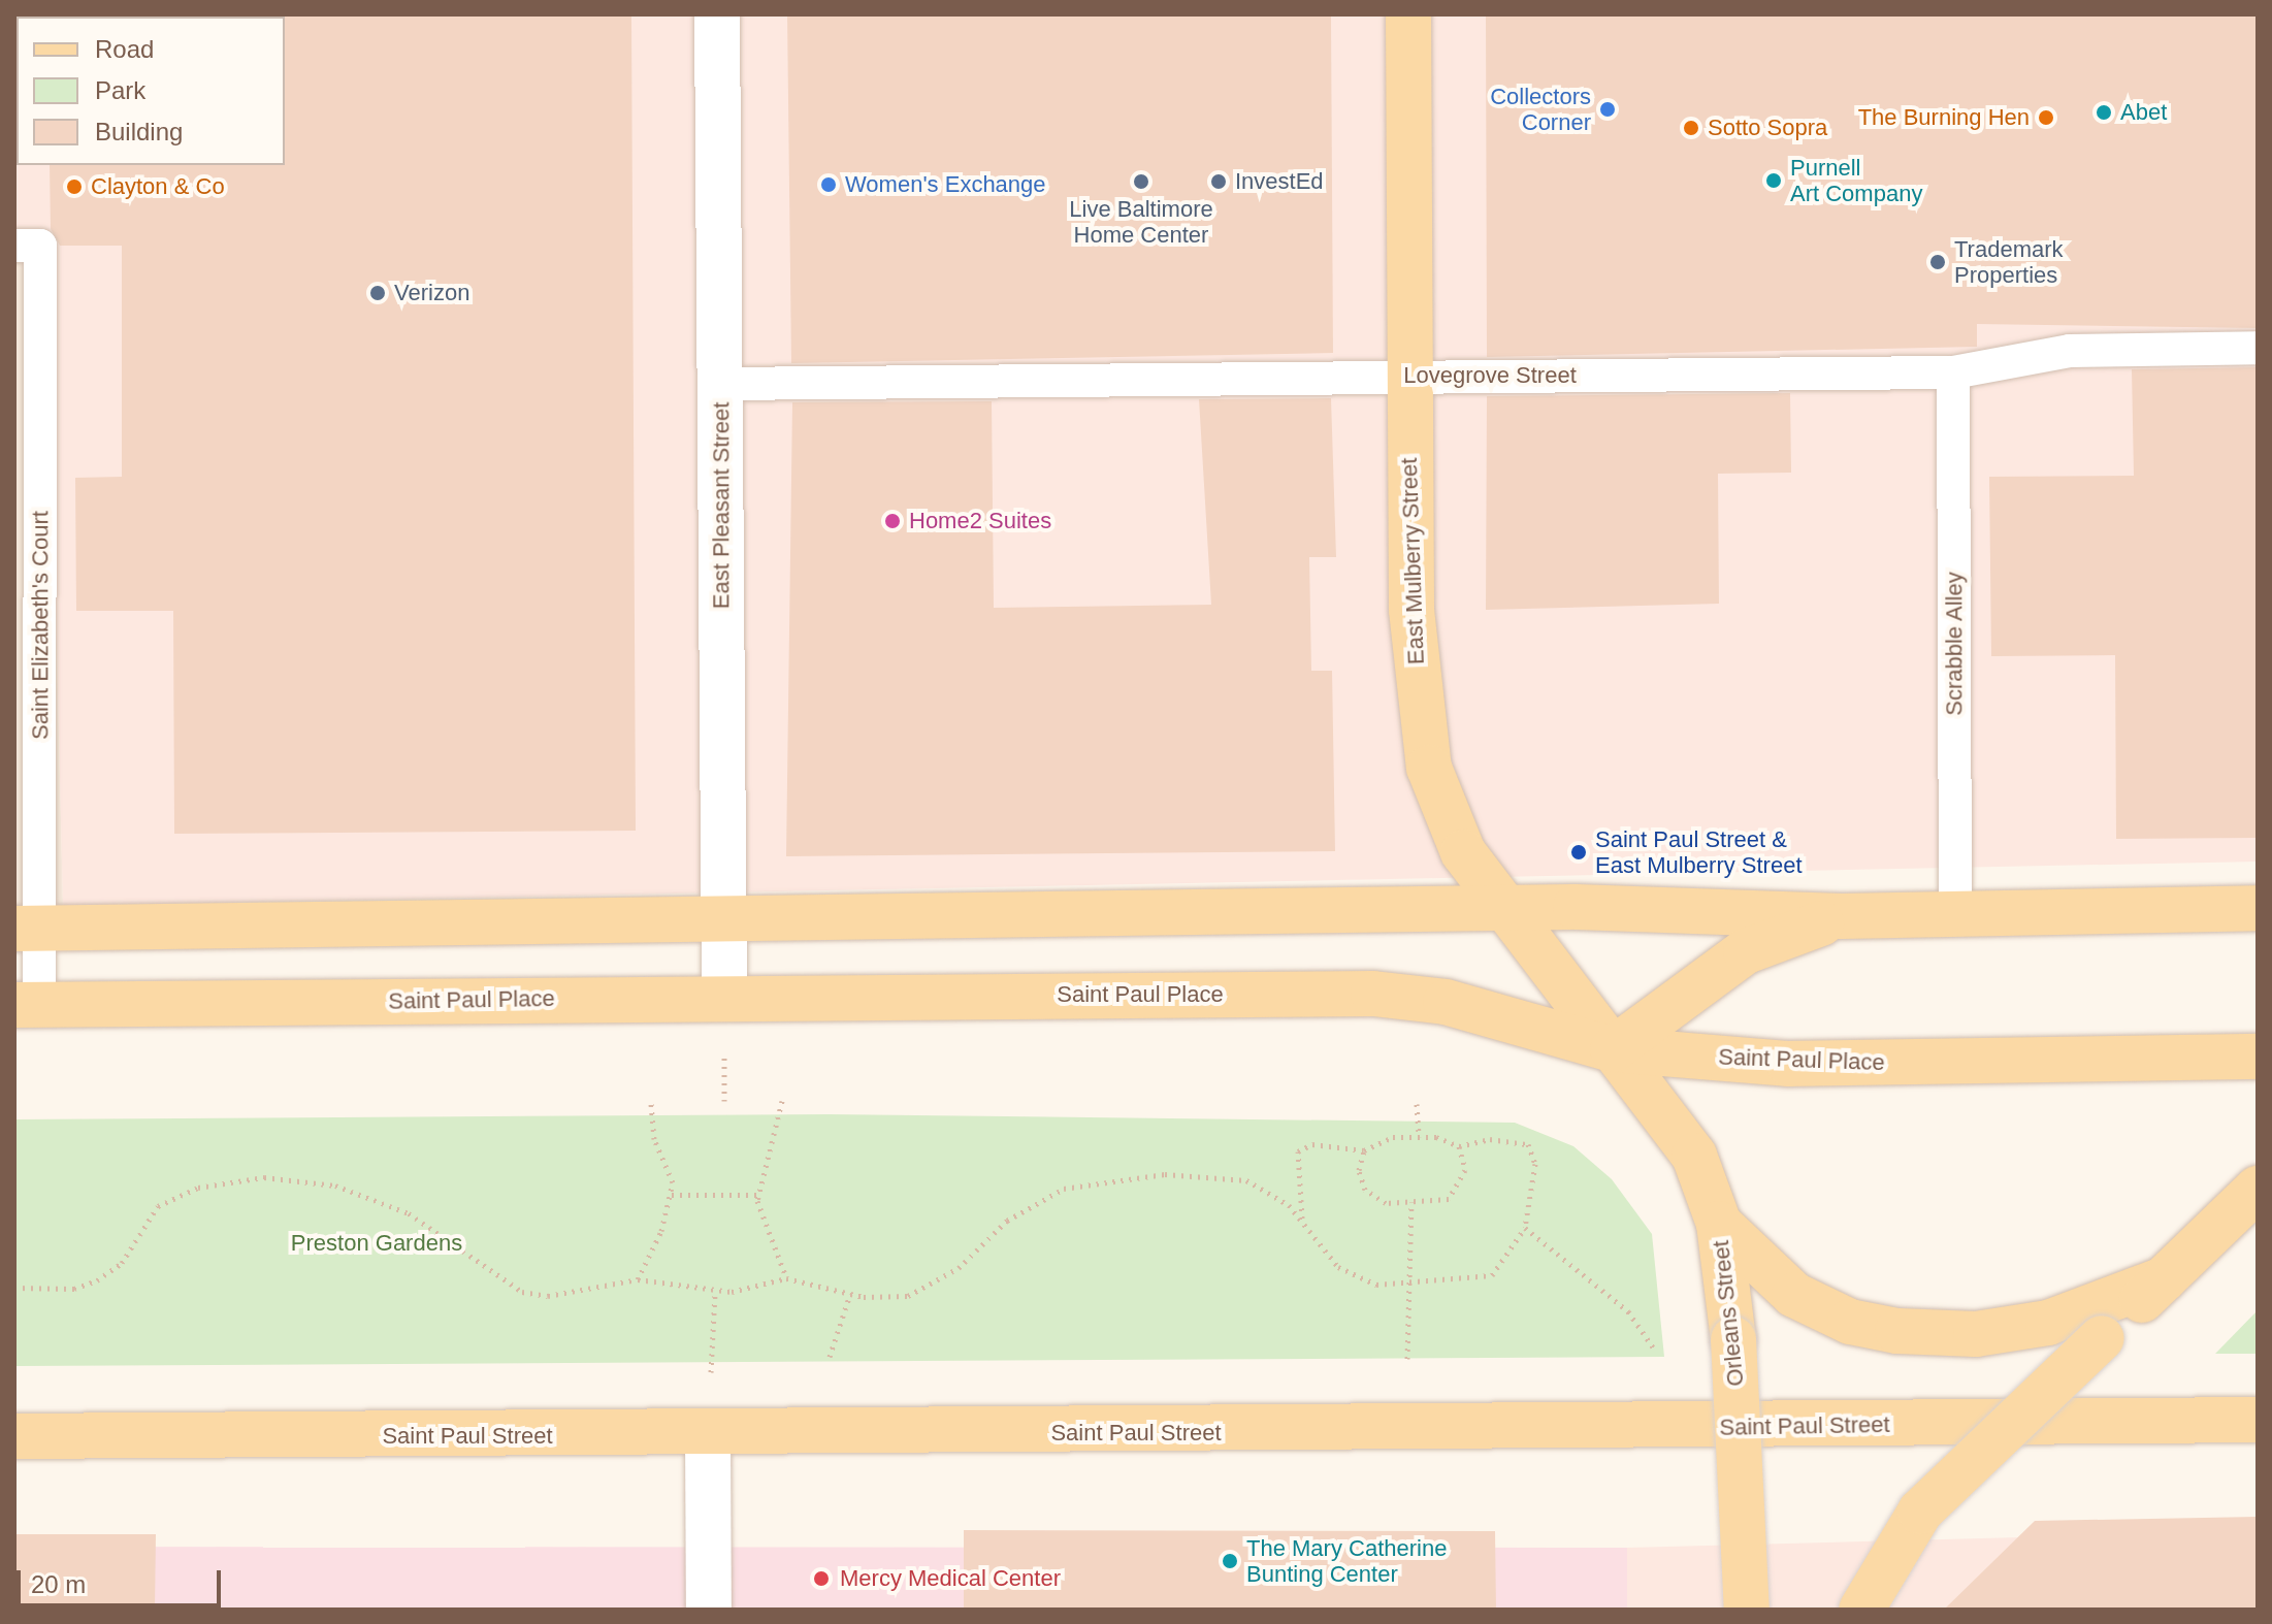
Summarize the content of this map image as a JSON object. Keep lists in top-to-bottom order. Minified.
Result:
{"streets":{"main road":["East Mulberry Street","Saint Paul Place","Orleans Street","Saint Paul Street"],"street":["East Pleasant Street"],"lane":["Lovegrove Street","Saint Elizabeth's Court","Scrabble Alley"]},"crossings":[["Lovegrove Street","East Pleasant Street"],["Lovegrove Street","East Mulberry Street"],["Lovegrove Street","Scrabble Alley"],["East Pleasant Street","Saint Paul Place"],["East Mulberry Street","Saint Paul Place"],["East Mulberry Street","Orleans Street"],["Saint Elizabeth's Court","Saint Paul Place"],["Saint Paul Place","Orleans Street"]],"parks":["Preston Gardens"],"places":["Collectors Corner","Abet","The Burning Hen","Sotto Sopra","Purnell Art Company","Live Baltimore Home Center","InvestEd","Women's Exchange","Clayton & Co","Trademark Properties","Verizon","Home2 Suites","Saint Paul Street & East Mulberry Street","The Mary Catherine Bunting Center","Mercy Medical Center"],"legend":["Road","Park","Building"],"scale_bar":"20 m"}
